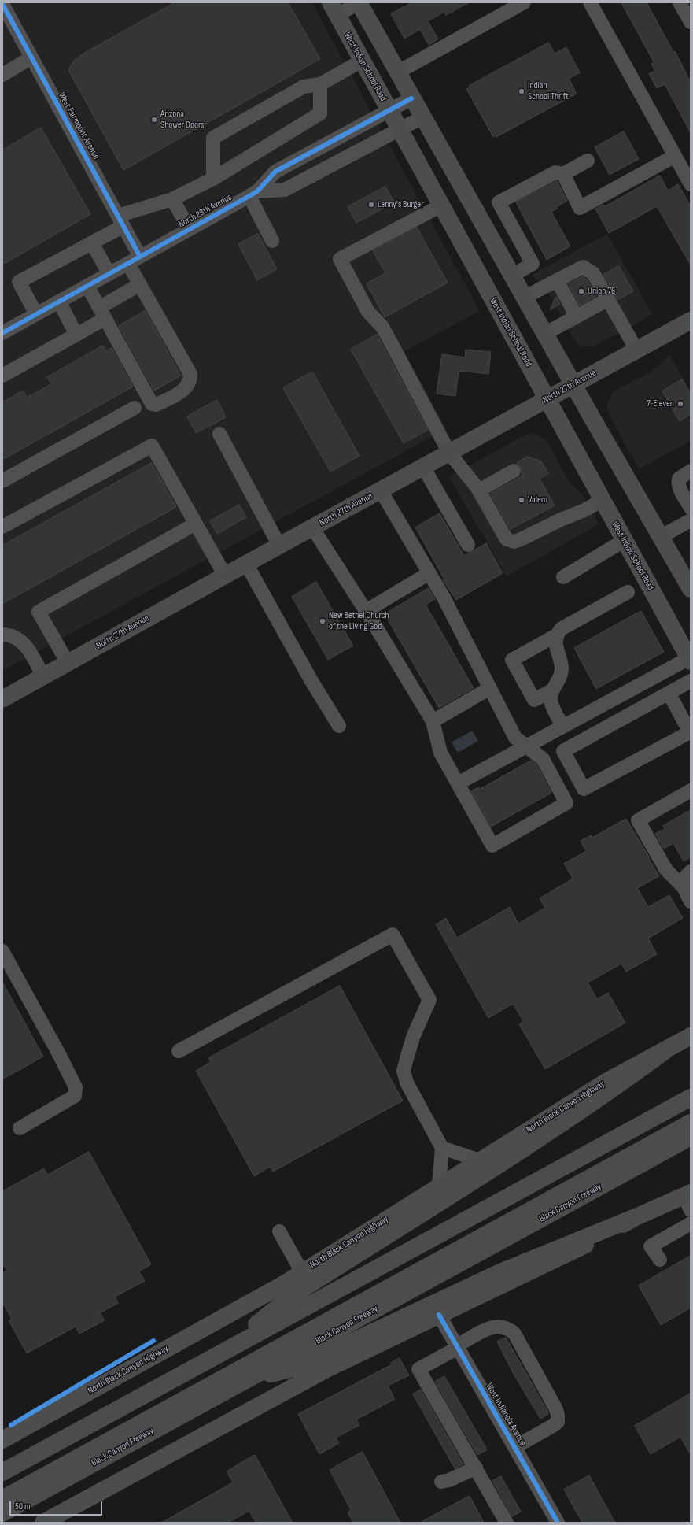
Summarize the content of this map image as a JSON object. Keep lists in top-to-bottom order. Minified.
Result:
{"streets":{"highway":["Black Canyon Freeway"],"main road":["West Indian School Road","North 27th Avenue","North Black Canyon Highway"],"street":["West Fairmount Avenue","North 28th Avenue","West Indianola Avenue"]},"crossings":[["West Indian School Road","North 28th Avenue"],["West Indian School Road","North 27th Avenue"],["West Fairmount Avenue","North 28th Avenue"]],"places":["Indian School Thrift","Arizona Shower Doors","Lenny's Burger","Union 76","7-Eleven","Valero","New Bethel Church of the Living God"],"scale_bar":"50 m"}
